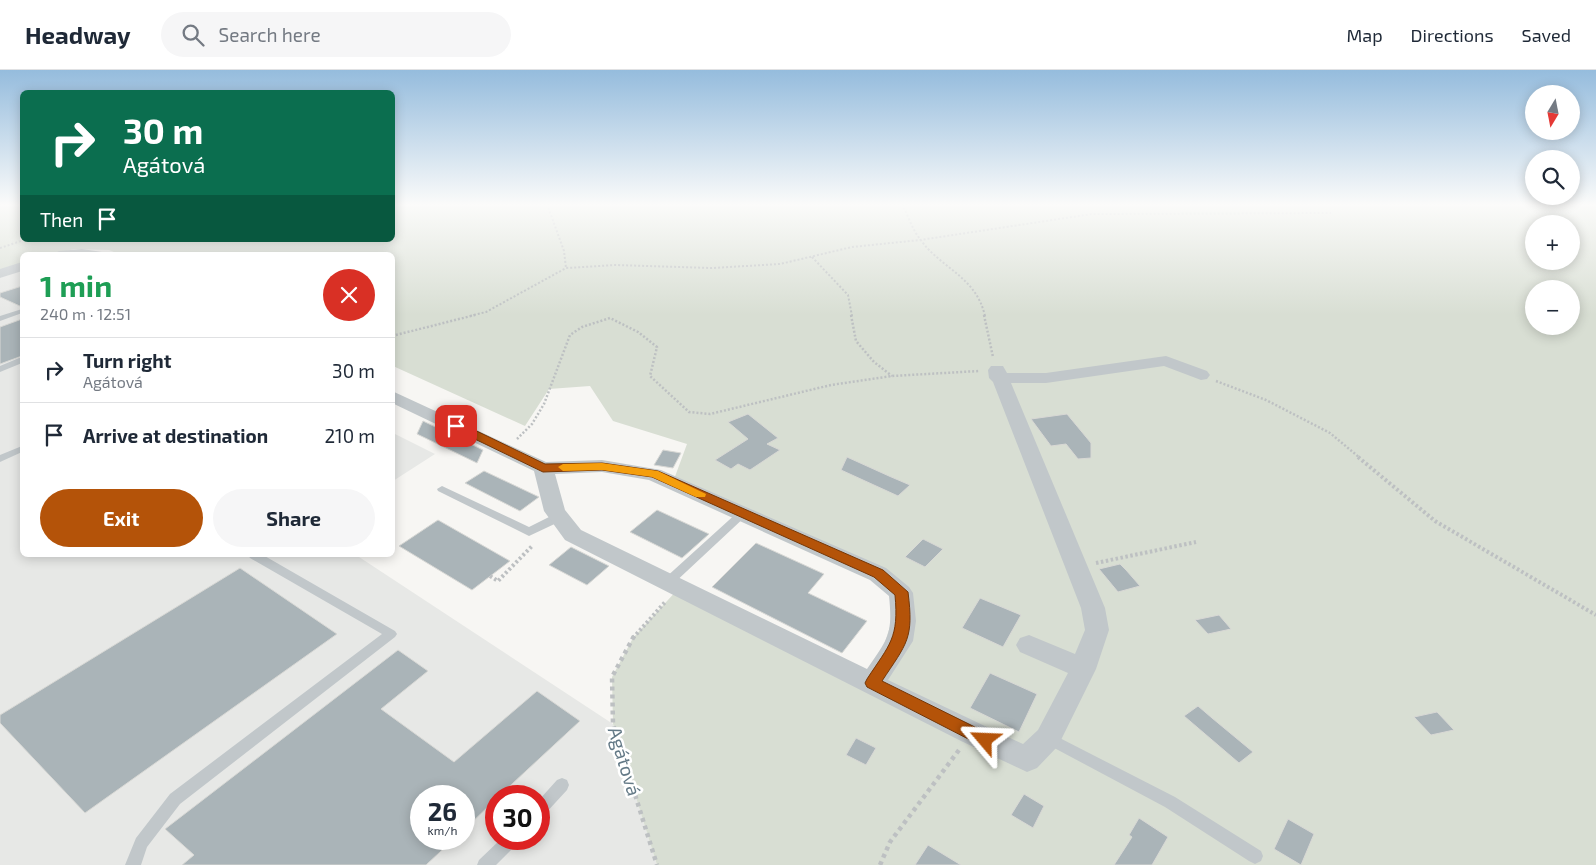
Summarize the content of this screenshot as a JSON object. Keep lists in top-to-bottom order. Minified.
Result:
{"streets":{"path":["Agátová"]},"north":"bottom","page":{"header":"Headway","search":"Search here","nav":["Map","Directions","Saved"],"map_buttons":["+","−"],"turn":["30 m","Agátová"],"then":"Then","heading":["1 min","240 m · 12:51"],"list":[{"name":"Turn right","note":"Agátová","value":"30 m"},{"name":"Arrive at destination","value":"210 m"}],"buttons":["Exit","Share"],"speed":"26 km/h","limit":"30"}}
